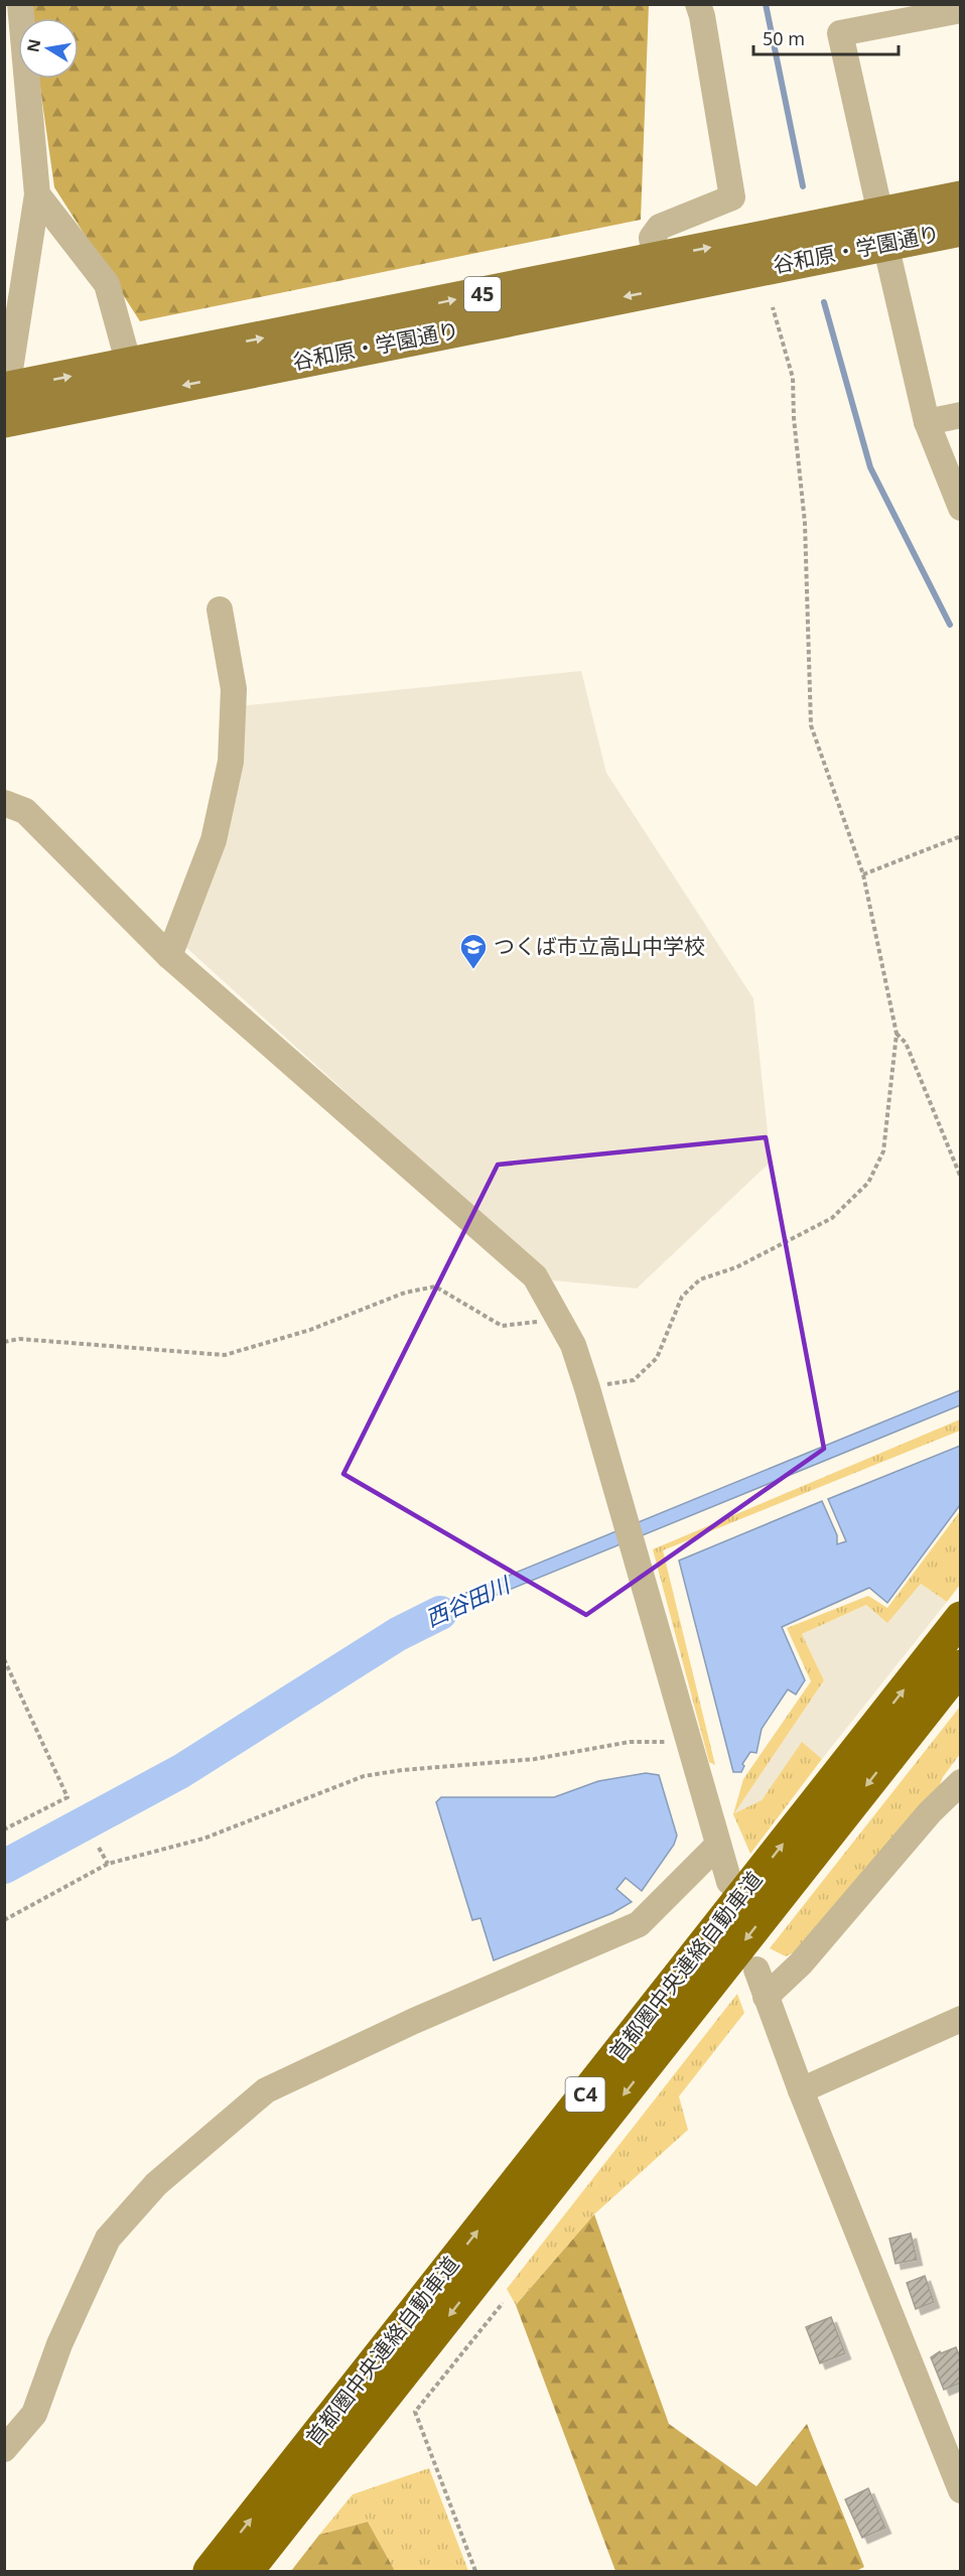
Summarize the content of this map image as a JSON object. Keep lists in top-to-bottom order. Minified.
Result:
{"streets":{"highway":["首都圏中央連絡自動車道","C4"],"main road":["谷和原・学園通り","45"]},"water":["西谷田川"],"places":{"school or university":["つくば市立高山中学校"]},"scale_bar":"50 m","north":"left"}
